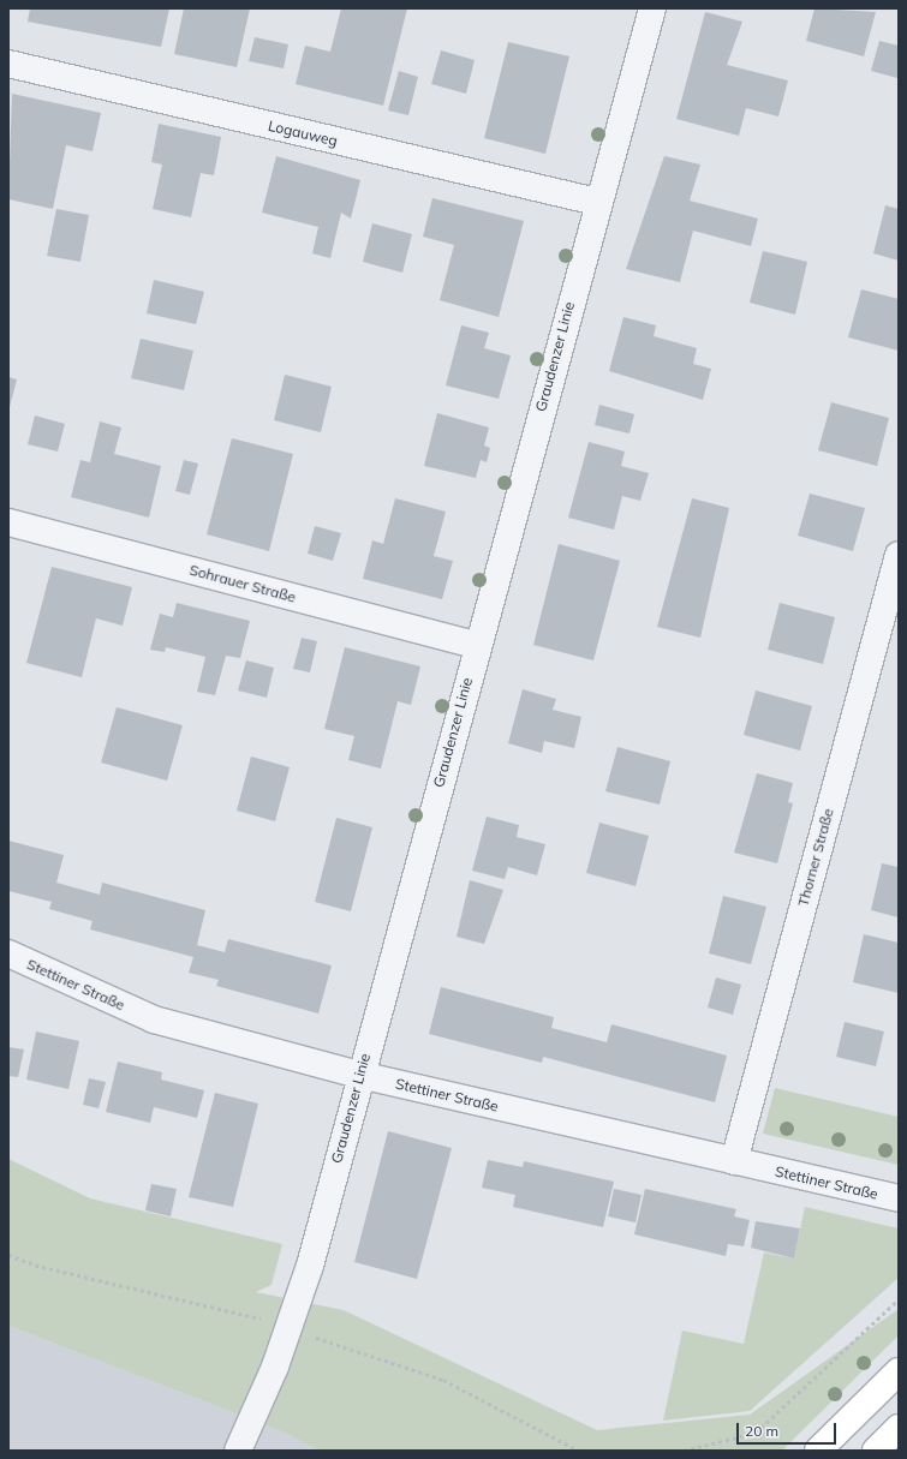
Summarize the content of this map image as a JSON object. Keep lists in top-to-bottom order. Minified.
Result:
{"streets":{"street":["Logauweg","Graudenzer Linie","Sohrauer Straße","Thorner Straße","Stettiner Straße"]},"crossings":[["Logauweg","Graudenzer Linie"],["Graudenzer Linie","Sohrauer Straße"],["Graudenzer Linie","Stettiner Straße"],["Thorner Straße","Stettiner Straße"]],"scale_bar":"20 m"}
